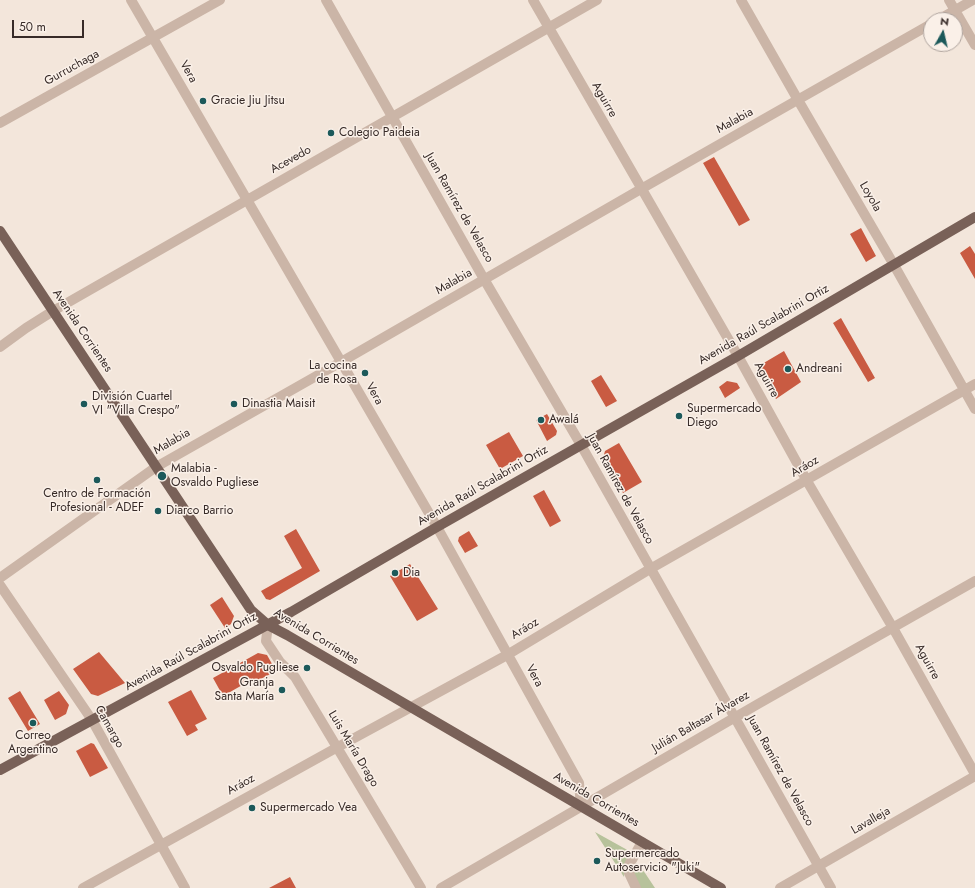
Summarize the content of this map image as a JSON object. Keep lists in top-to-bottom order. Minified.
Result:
{"streets":{"main road":["Avenida Raúl Scalabrini Ortiz","Avenida Corrientes"],"street":["Gurruchaga","Vera","Aguirre","Malabia","Acevedo","Loyola","Juan Ramírez de Velasco","Aráoz","Julián Baltasar Álvarez","Camargo","Luis María Drago","Lavalleja"]},"crossings":[["Gurruchaga","Vera"],["Vera","Malabia"],["Vera","Acevedo"],["Vera","Avenida Raúl Scalabrini Ortiz"],["Vera","Avenida Corrientes"],["Vera","Aráoz"],["Vera","Julián Baltasar Álvarez"],["Aguirre","Malabia"],["Aguirre","Acevedo"],["Aguirre","Avenida Raúl Scalabrini Ortiz"],["Aguirre","Aráoz"],["Aguirre","Julián Baltasar Álvarez"],["Aguirre","Lavalleja"],["Malabia","Loyola"],["Malabia","Juan Ramírez de Velasco"],["Malabia","Avenida Corrientes"],["Acevedo","Juan Ramírez de Velasco"],["Acevedo","Avenida Corrientes"],["Loyola","Avenida Raúl Scalabrini Ortiz"],["Loyola","Aráoz"],["Juan Ramírez de Velasco","Avenida Raúl Scalabrini Ortiz"],["Juan Ramírez de Velasco","Aráoz"],["Juan Ramírez de Velasco","Julián Baltasar Álvarez"],["Juan Ramírez de Velasco","Lavalleja"],["Avenida Raúl Scalabrini Ortiz","Avenida Corrientes"],["Avenida Raúl Scalabrini Ortiz","Camargo"],["Avenida Raúl Scalabrini Ortiz","Luis María Drago"],["Avenida Corrientes","Aráoz"],["Avenida Corrientes","Julián Baltasar Álvarez"],["Avenida Corrientes","Luis María Drago"],["Aráoz","Camargo"],["Aráoz","Luis María Drago"]],"places":["Gracie Jiu Jitsu","Colegio Paideia","Andreani","La cocina de Rosa","División Cuartel VI \"Villa Crespo\"","Dinastia Maisit","Supermercado Diego","Awalá","Malabia - Osvaldo Pugliese","Centro de Formación Profesional - ADEF","Diarco Barrio","Dia","Osvaldo Pugliese","Granja Santa María","Correo Argentino","Supermercado Vea","Supermercado Autoservicio \"Juki\""],"scale_bar":"50 m","north":"top"}
